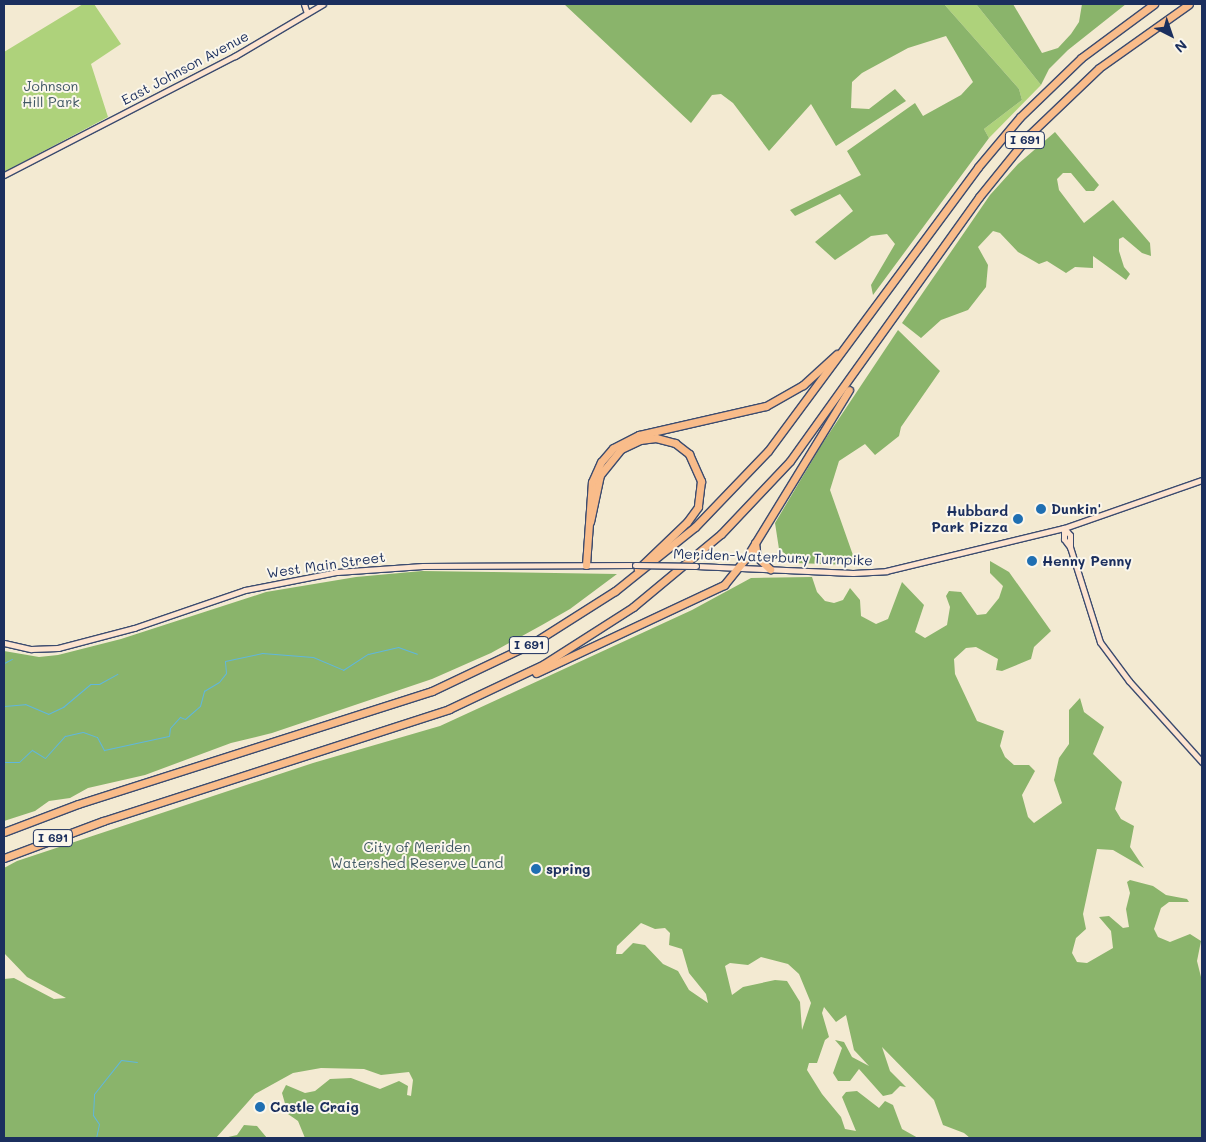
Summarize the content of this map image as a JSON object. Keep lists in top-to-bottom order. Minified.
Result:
{"streets":{"highway":["I 691"],"main road":["East Johnson Avenue","Meriden-Waterbury Turnpike","West Main Street"]},"crossings":[["Meriden-Waterbury Turnpike","West Main Street"]],"parks":["Johnson Hill Park","City of Meriden Watershed Reserve Land"],"places":["Dunkin'","Hubbard Park Pizza","Henny Penny","spring","Castle Craig"],"north":"bottom right"}
